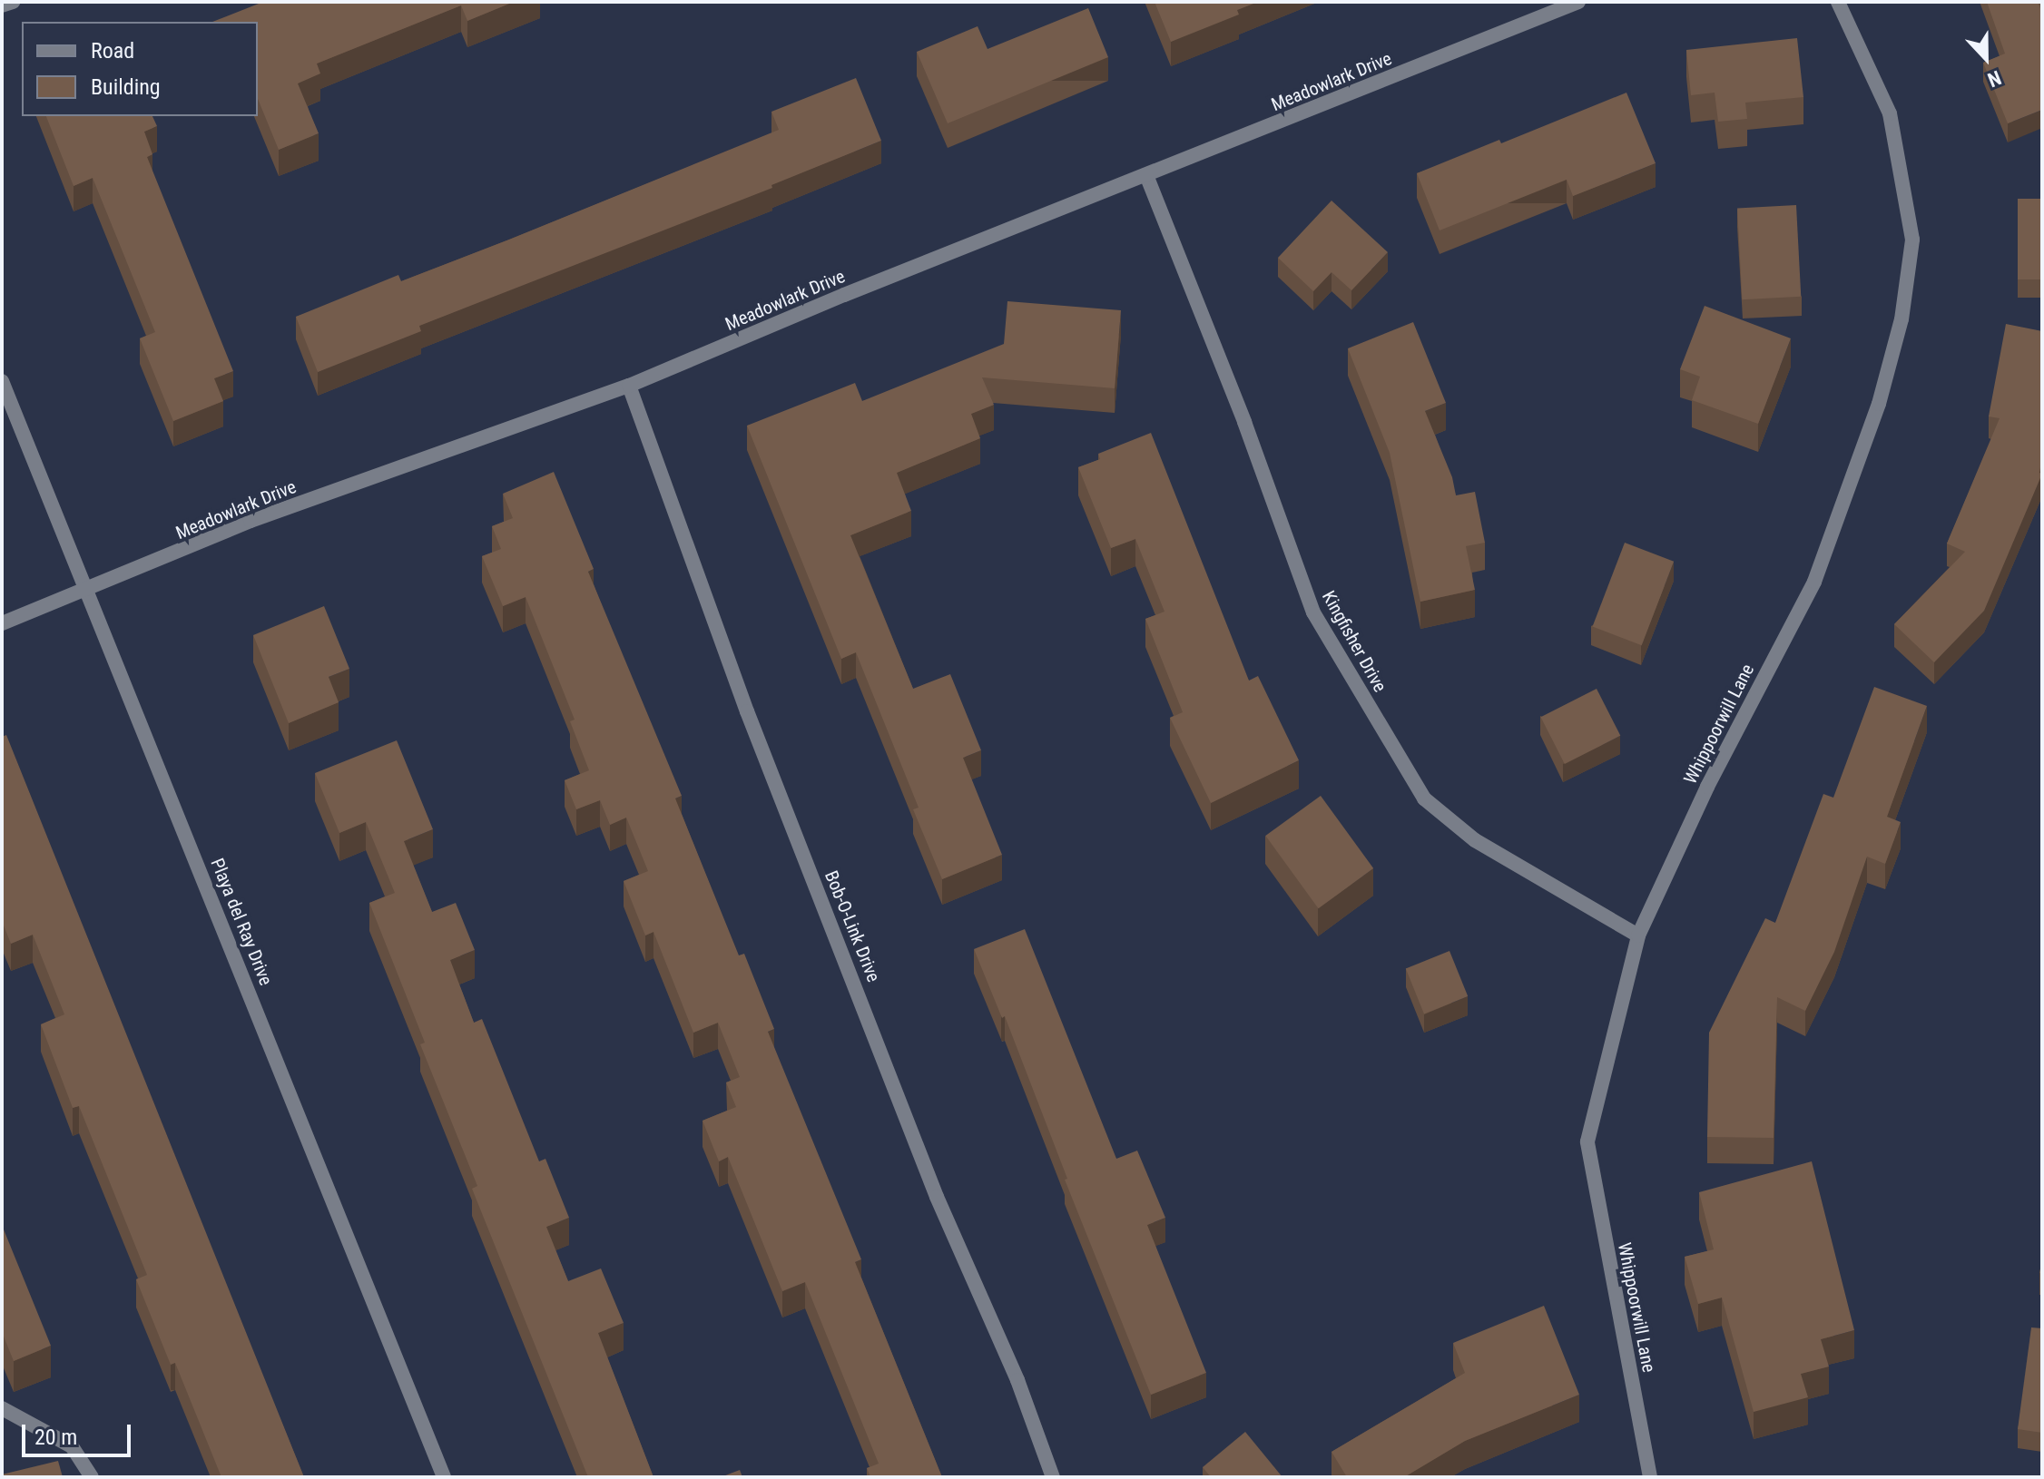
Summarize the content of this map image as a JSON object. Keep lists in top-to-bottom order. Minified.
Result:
{"streets":{"street":["Meadowlark Drive","Kingfisher Drive","Whippoorwill Lane","Playa del Ray Drive","Bob-O-Link Drive"]},"crossings":[["Meadowlark Drive","Kingfisher Drive"],["Meadowlark Drive","Playa del Ray Drive"],["Meadowlark Drive","Bob-O-Link Drive"],["Kingfisher Drive","Whippoorwill Lane"]],"legend":["Road","Building"],"scale_bar":"20 m","north":"bottom"}
